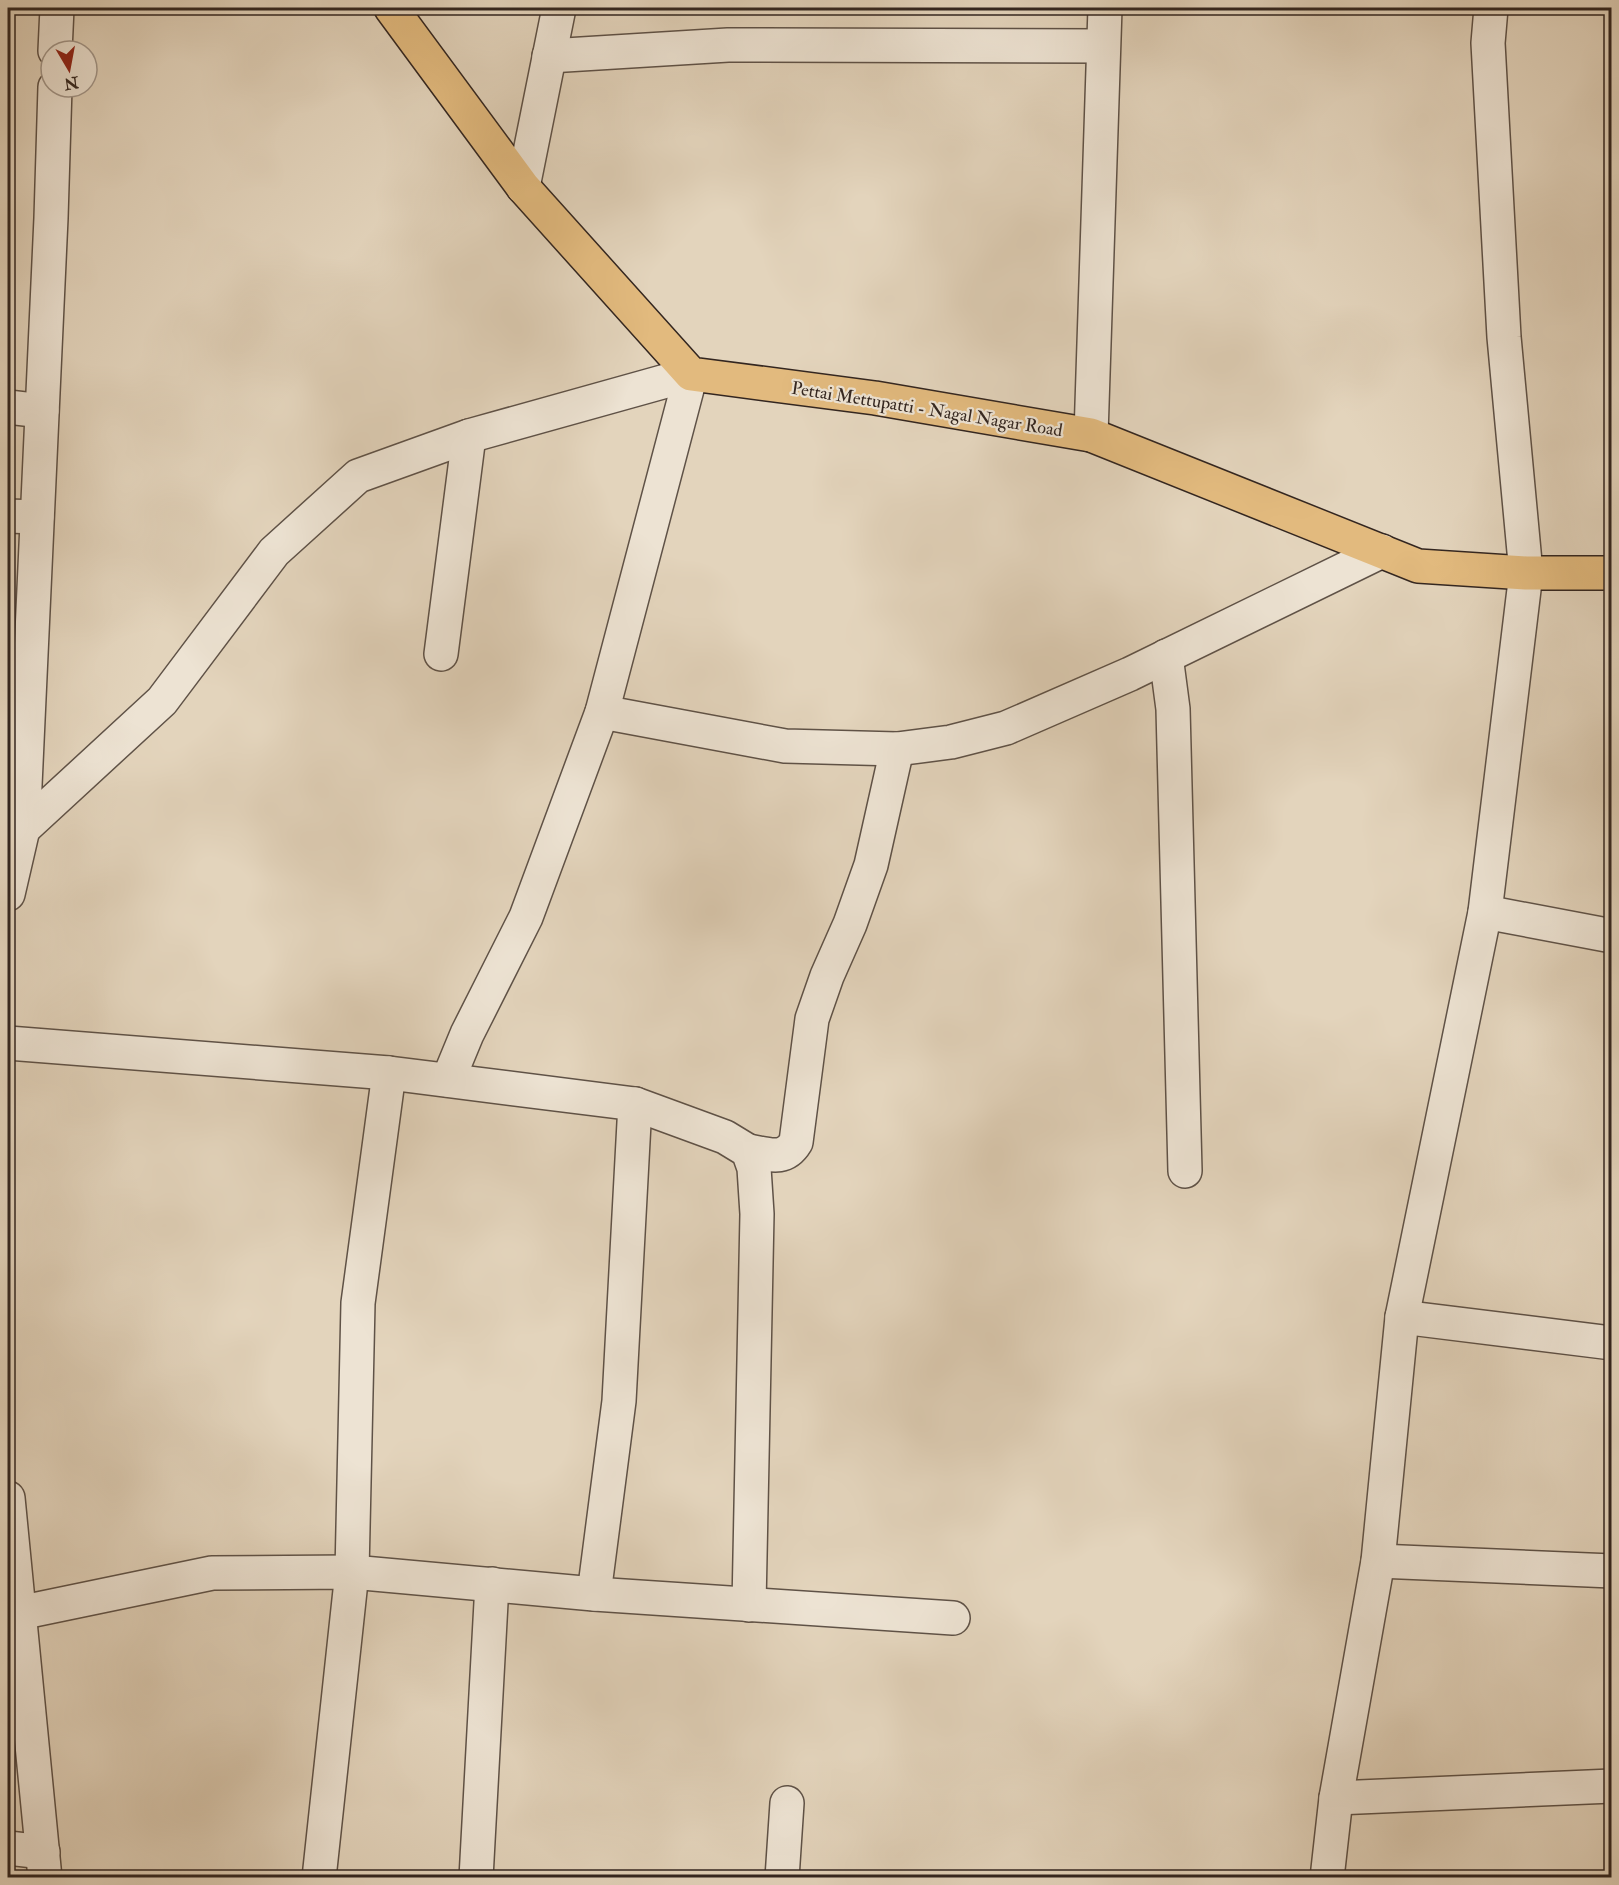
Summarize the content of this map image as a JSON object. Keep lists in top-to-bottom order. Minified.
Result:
{"streets":{"main road":["Pettai Mettupatti - Nagal Nagar Road"]},"north":"bottom"}
